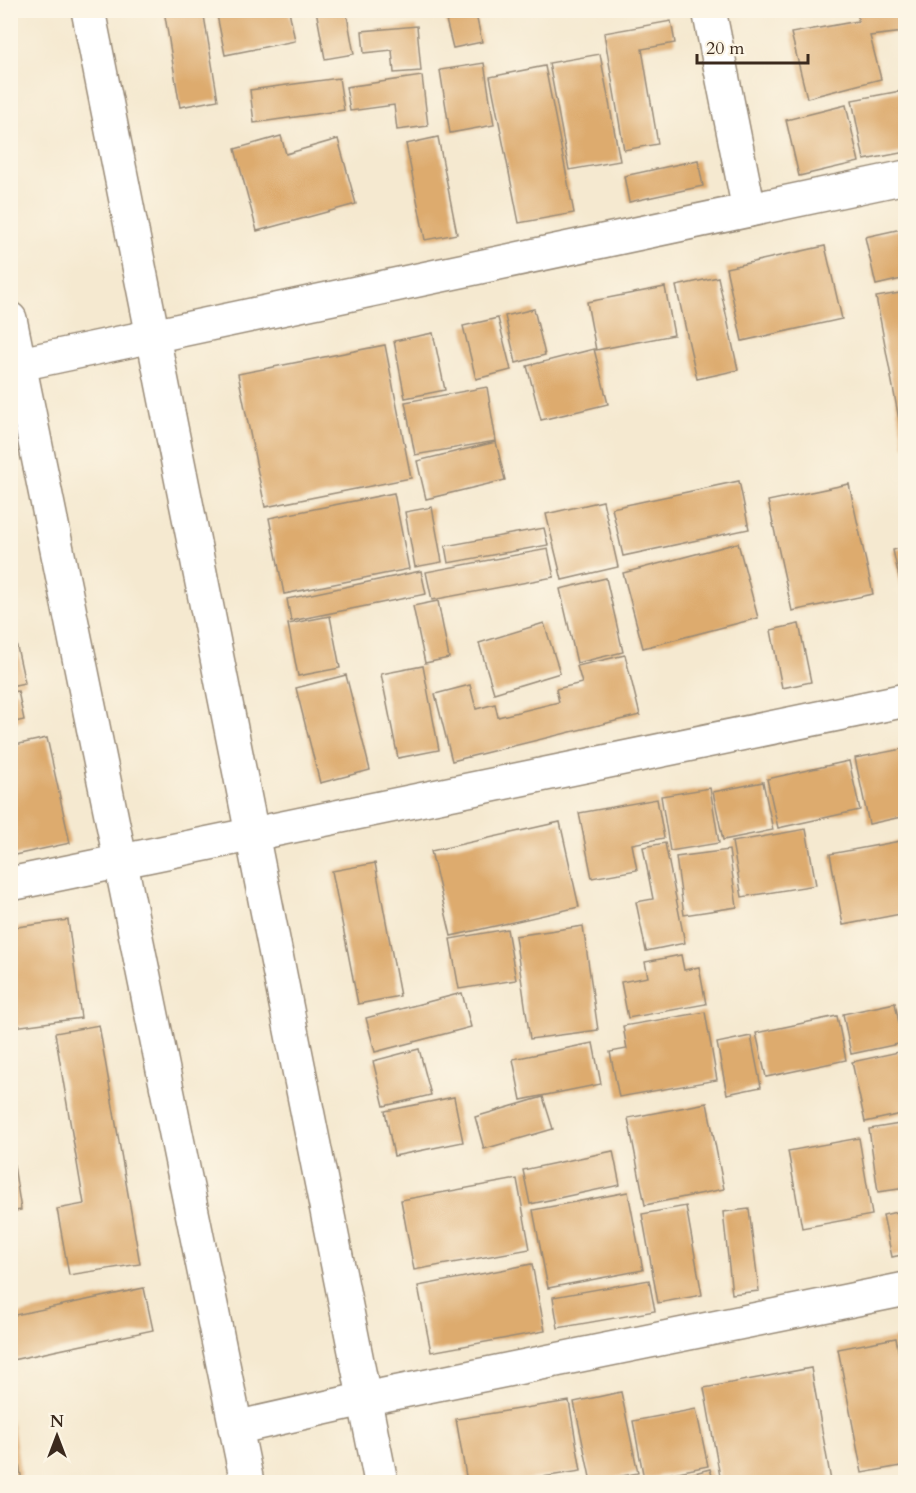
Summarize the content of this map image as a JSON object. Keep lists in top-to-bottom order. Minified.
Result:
{"scale_bar":"20 m","north":"top"}
